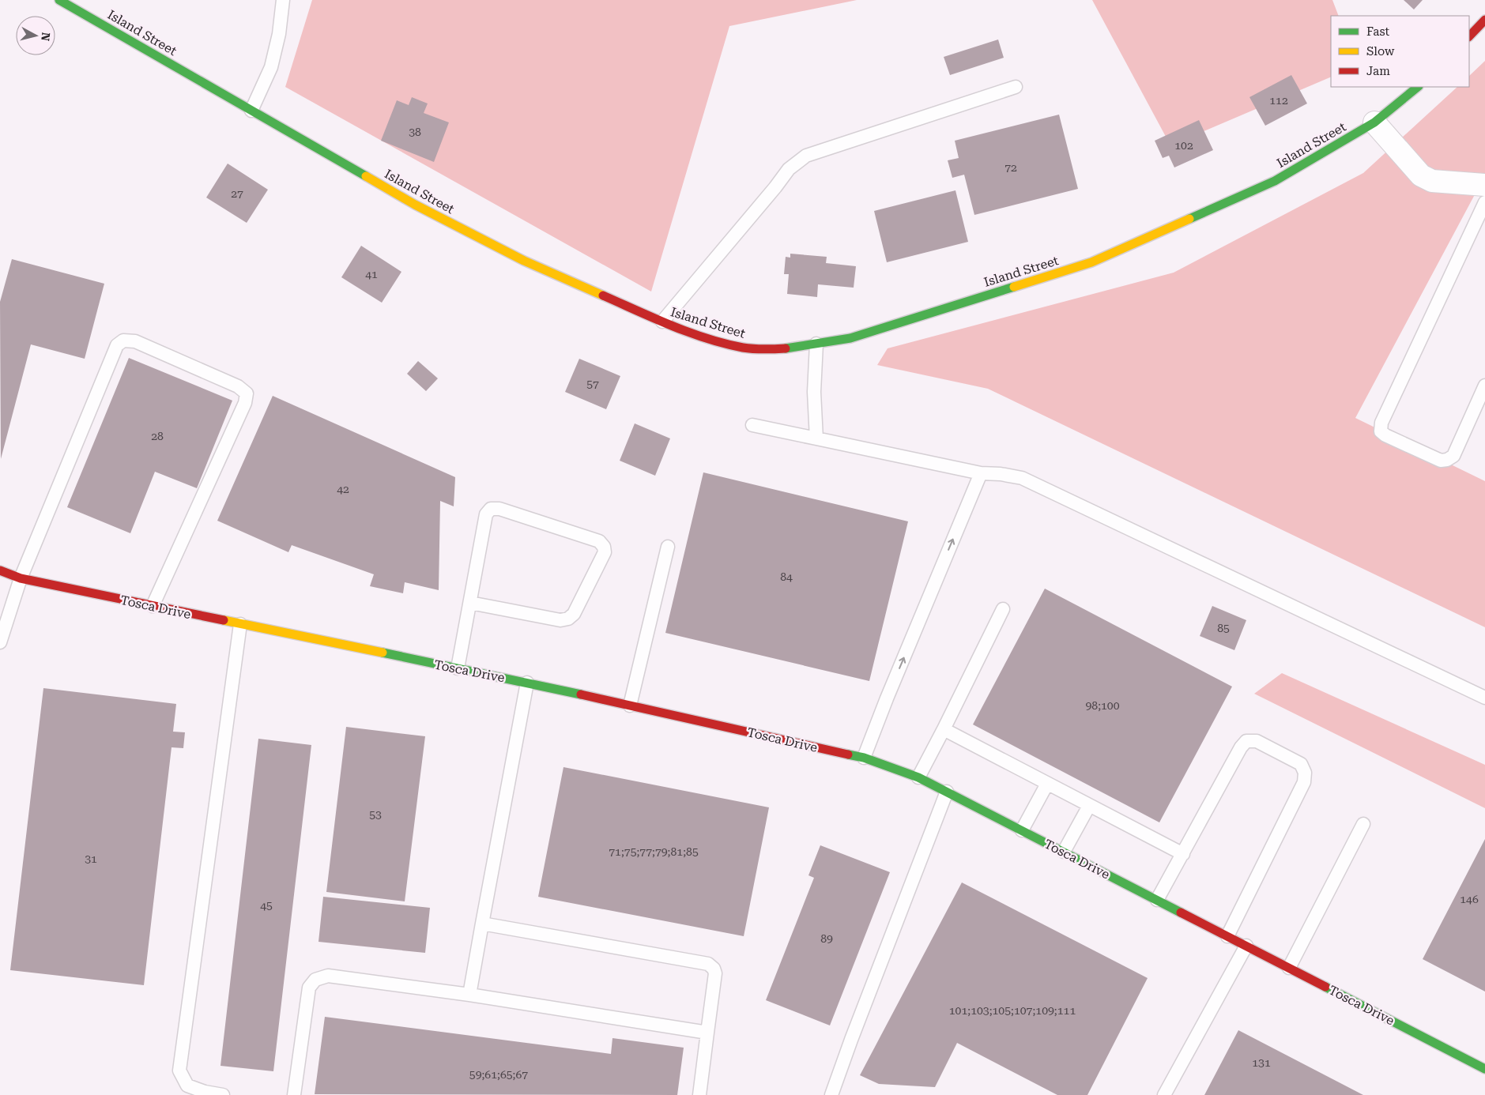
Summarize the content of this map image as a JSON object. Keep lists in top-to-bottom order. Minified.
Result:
{"streets":{"street":["Island Street","Tosca Drive"]},"house_numbers":["112","38","102","72","27","41","57","28","42","84","85","98;100","53","71;75;77;79;81;85","31","146","45","89","101;103;105;107;109;111","131","59;61;65;67"],"legend":["Fast","Slow","Jam"],"north":"right"}
